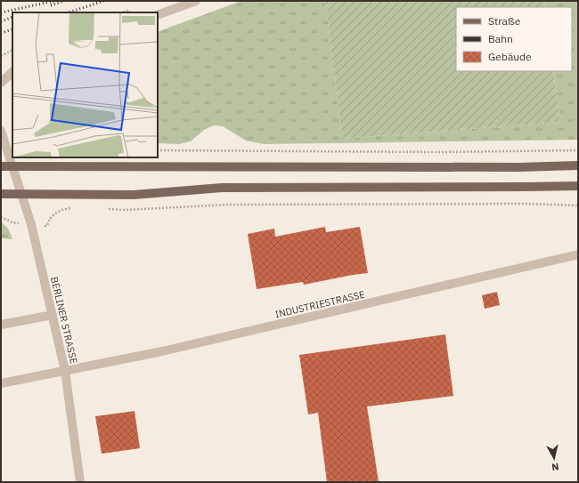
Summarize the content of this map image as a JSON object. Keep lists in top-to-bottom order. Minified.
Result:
{"streets":{"street":["INDUSTRIESTRASSE","BERLINER STRASSE"]},"crossings":[["INDUSTRIESTRASSE","BERLINER STRASSE"]],"legend":["Straße","Bahn","Gebäude"],"north":"bottom"}
